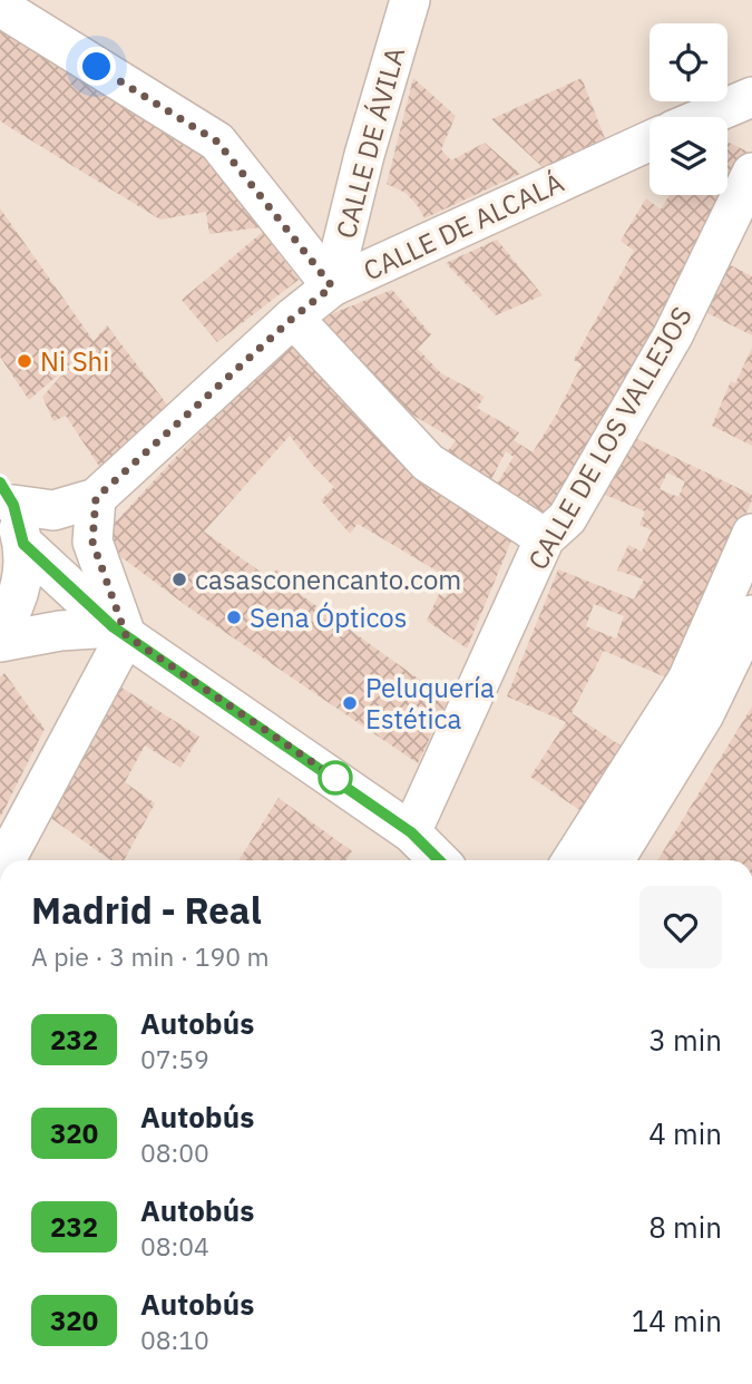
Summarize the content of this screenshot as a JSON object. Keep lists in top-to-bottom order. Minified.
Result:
{"streets":{"street":["CALLE DE ÁVILA","CALLE DE ALCALÁ","CALLE DE LOS VALLEJOS"]},"crossings":[["CALLE DE ÁVILA","CALLE DE ALCALÁ"]],"places":["Ni Shi","casasconencanto.com","Sena Ópticos","Peluquería Estética"],"lines":["bus line 232"],"page":{"heading":["Madrid - Real","A pie · 3 min · 190 m"],"list":[{"mark":"232","name":"Autobús","note":"07:59","value":"3 min"},{"mark":"320","name":"Autobús","note":"08:00","value":"4 min"},{"mark":"232","name":"Autobús","note":"08:04","value":"8 min"},{"mark":"320","name":"Autobús","note":"08:10","value":"14 min"}]}}
